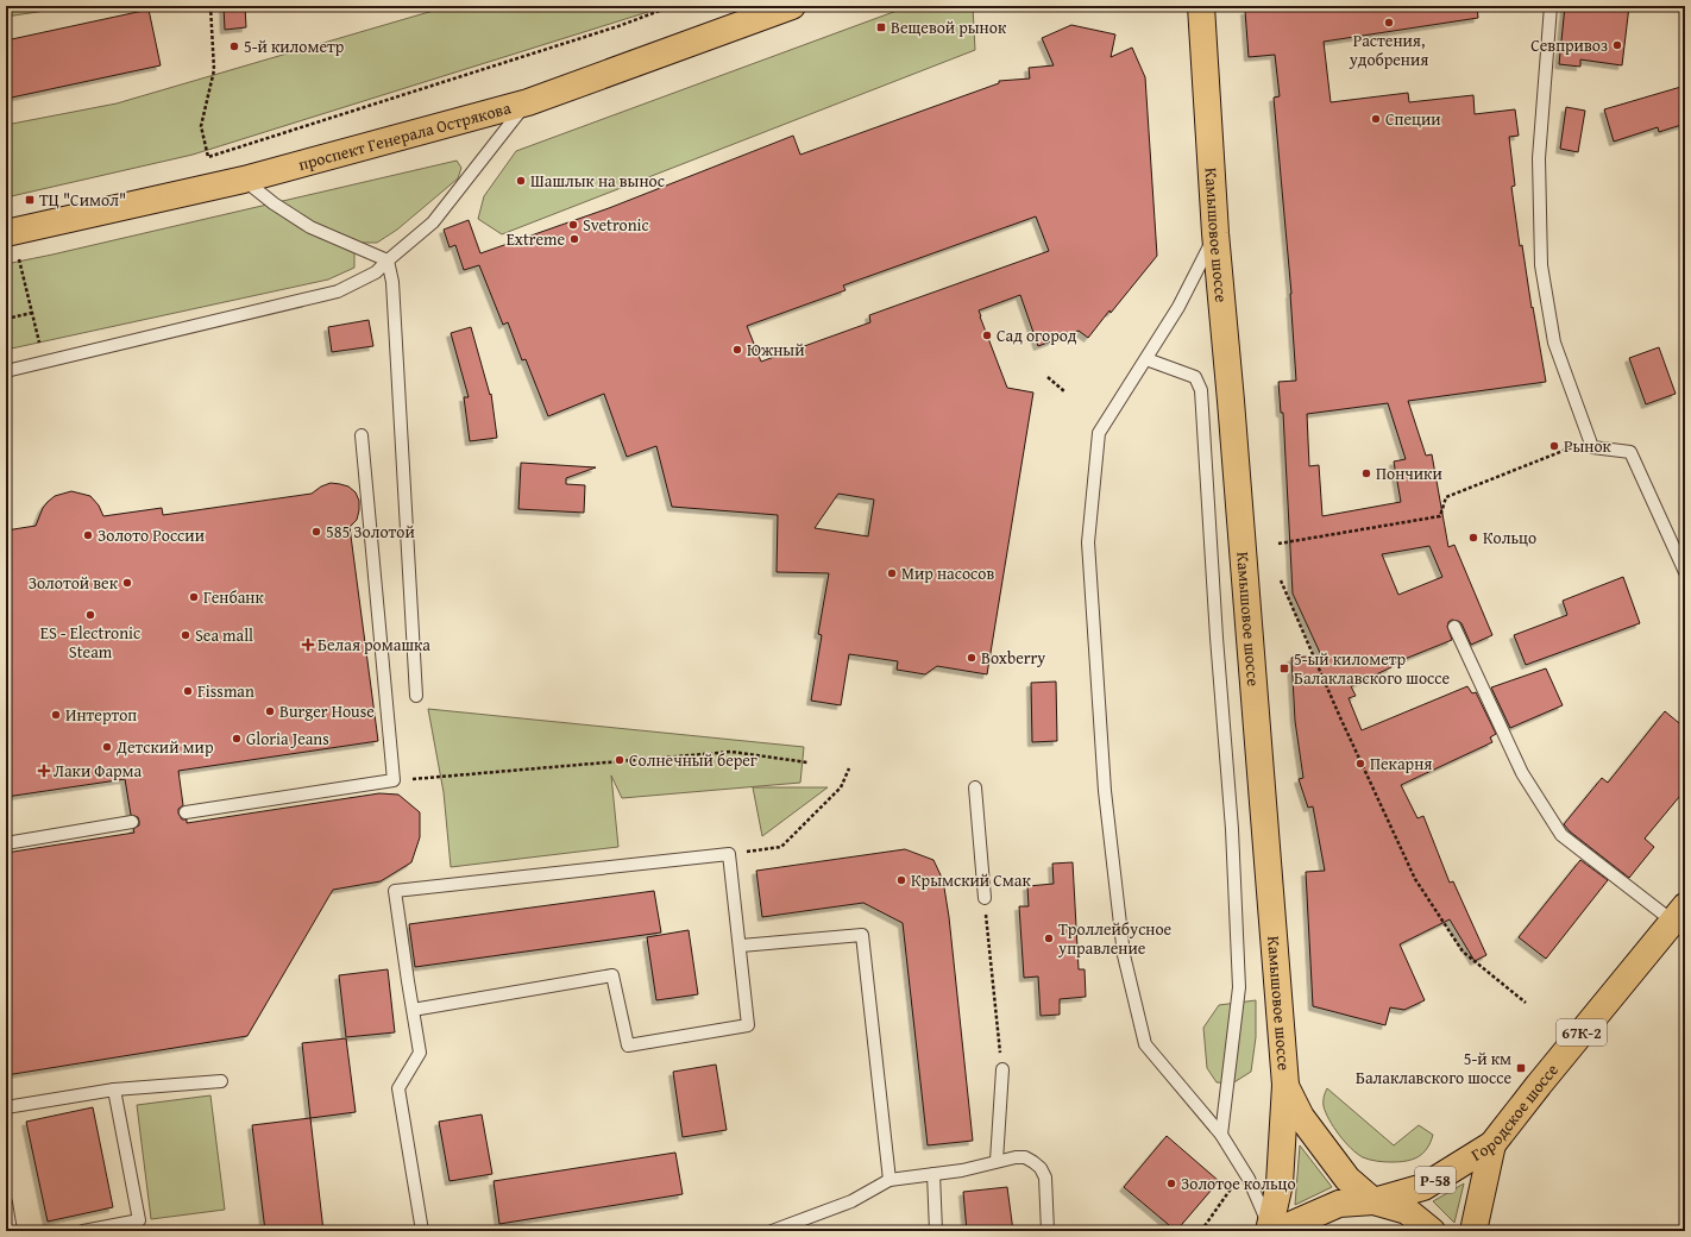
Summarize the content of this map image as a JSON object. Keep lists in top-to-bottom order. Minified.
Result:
{"streets":{"main road":["проспект Генерала Острякова","Камышовое шоссе","67К-2","Городское шоссе","Р-58"]},"crossings":[["Камышовое шоссе","Городское шоссе"]],"places":{"other":["Растения, удобрения","Севпривоз","5-й километр","Специи","Шашлык на вынос","Svetronic","Extreme","Сад огород","Южный","Рынок","Пончики","585 Золотой","Золото России","Кольцо","Мир насосов","Золотой век","Генбанк","ES - Electronic Steam","Sea mall","Boxberry","Fissman","Burger House","Интертоп","Gloria Jeans","Детский мир","Солнечный берег","Пекарня","Крымский Смак","Троллейбусное управление","Золотое кольцо"],"transit":["Вещевой рынок","ТЦ \"Симол\"","5-ый километр Балаклавского шоссе","5-й км Балаклавского шоссе"],"health":["Белая ромашка","Лаки Фарма"]}}
